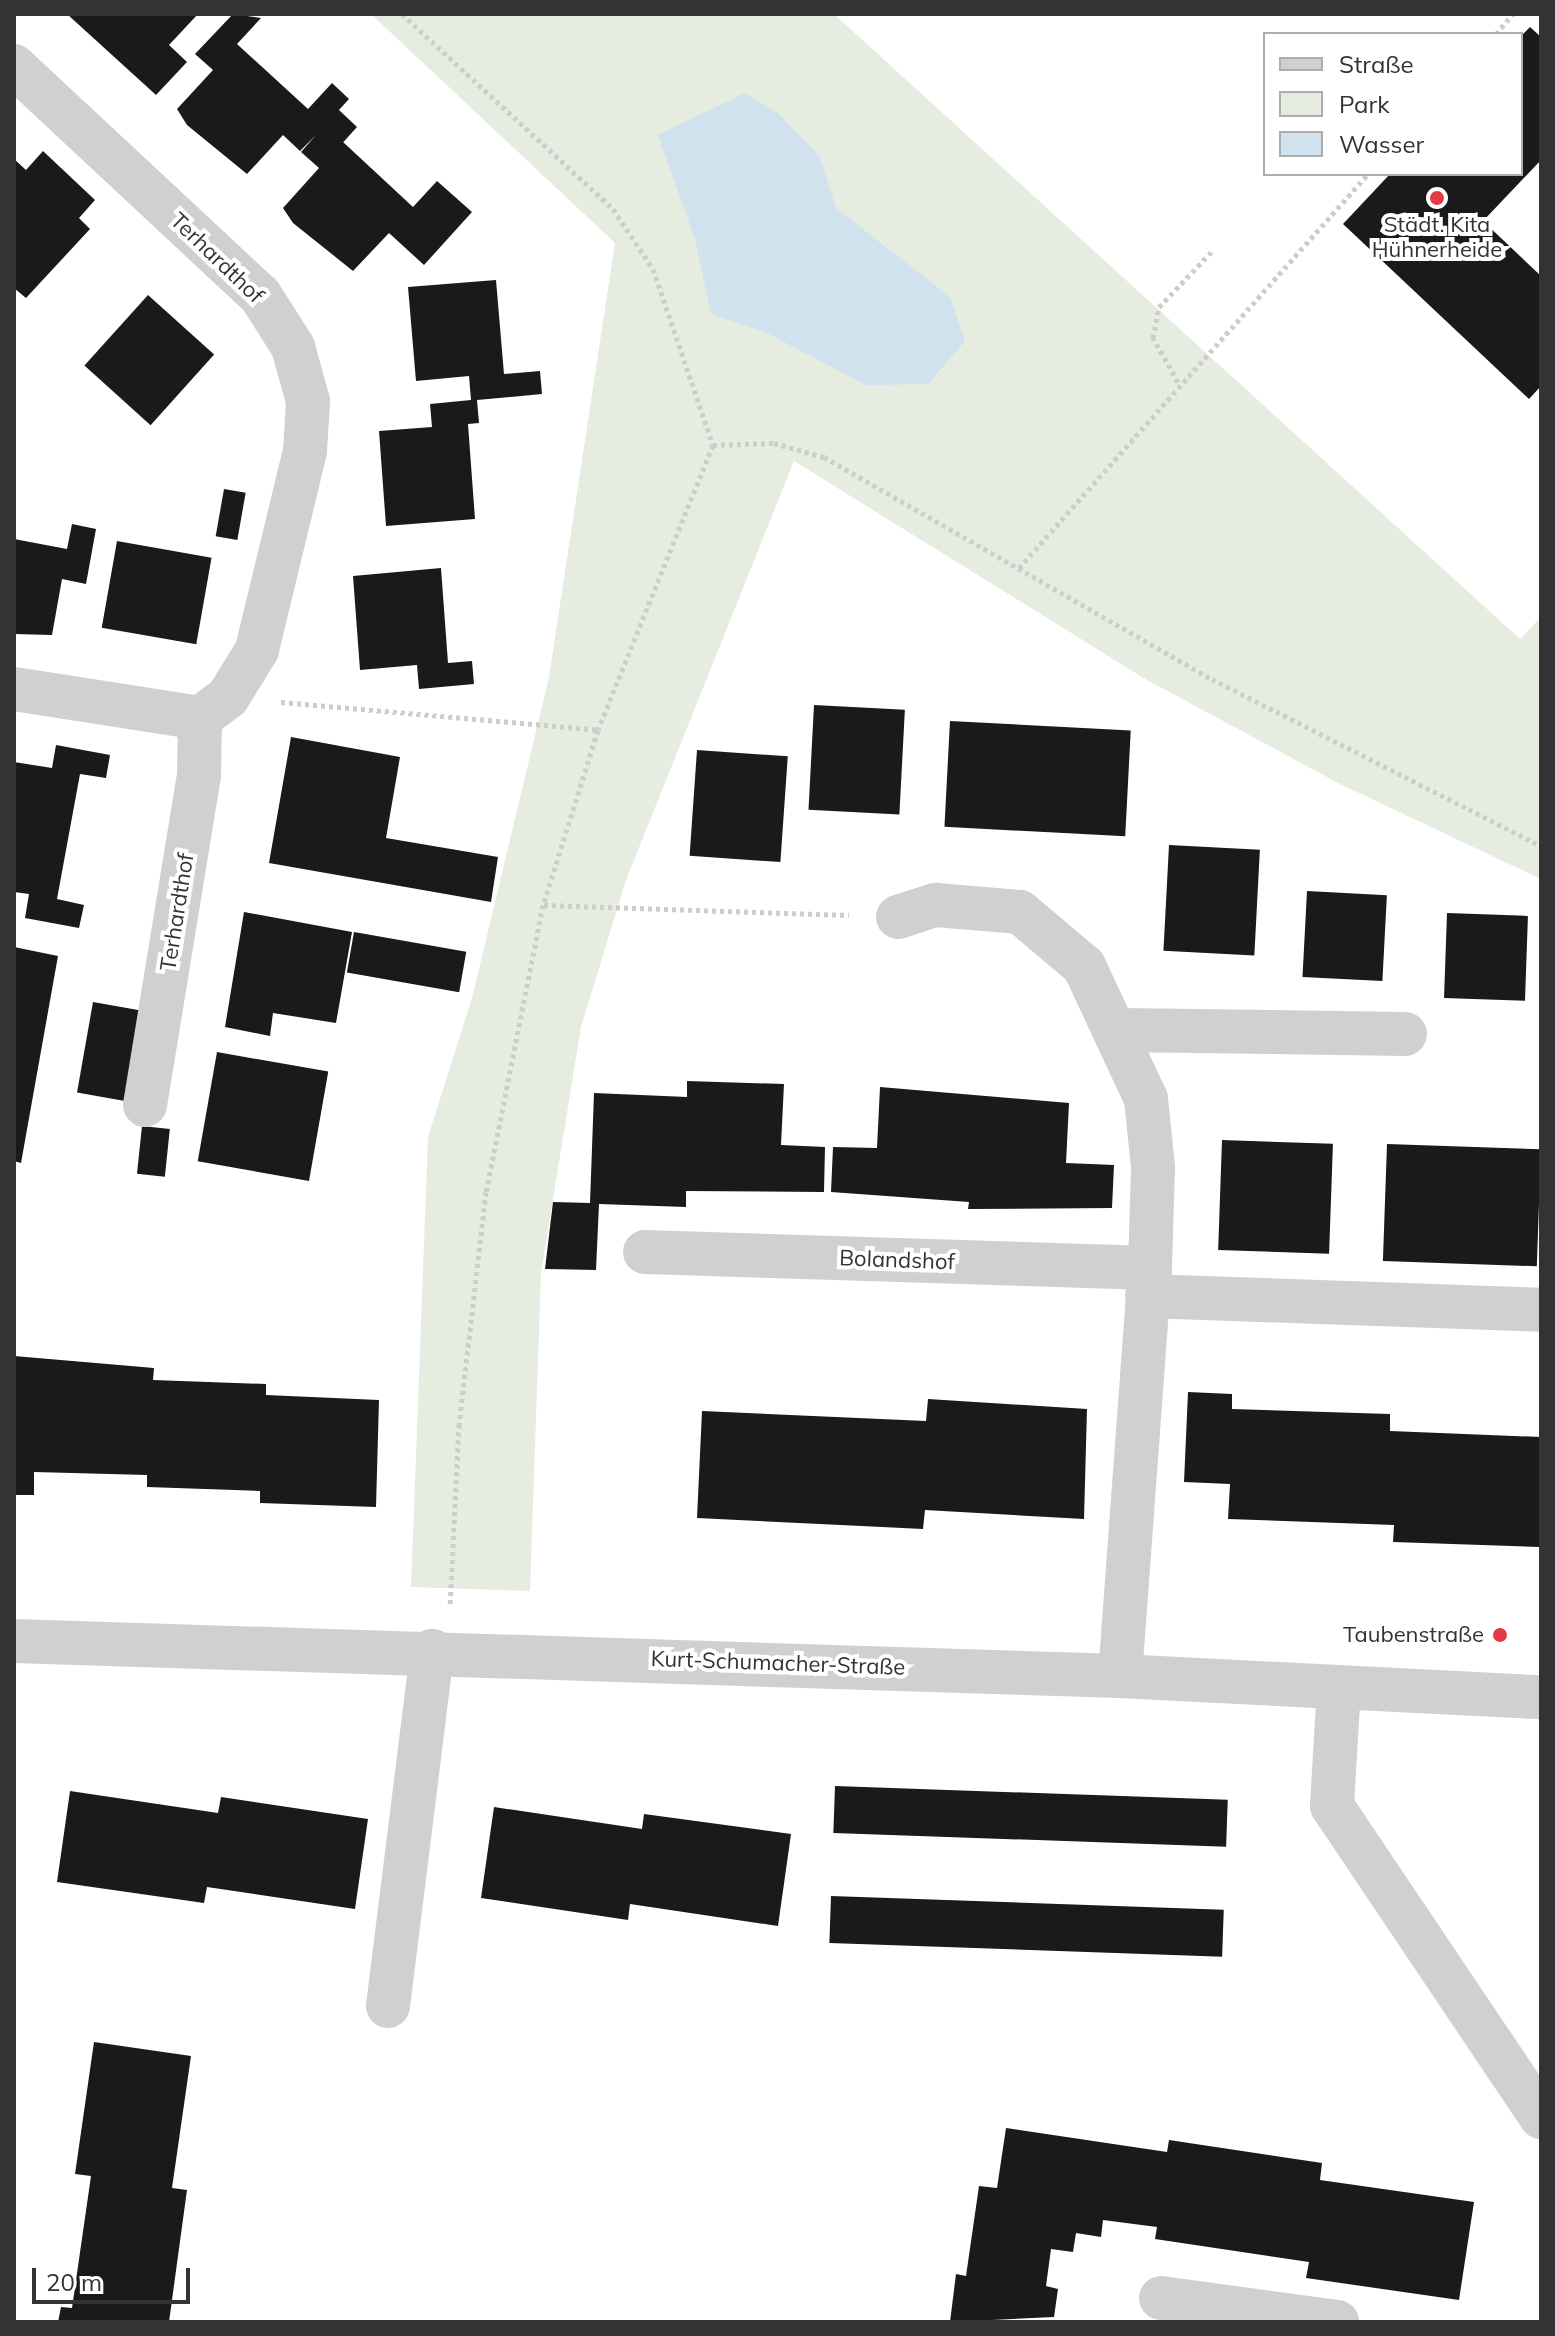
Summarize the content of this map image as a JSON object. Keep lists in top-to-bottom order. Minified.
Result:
{"streets":{"street":["Terhardthof","Bolandshof","Kurt-Schumacher-Straße"]},"places":["Städt. Kita Hühnerheide","Taubenstraße"],"legend":["Straße","Park","Wasser"],"scale_bar":"20 m"}
